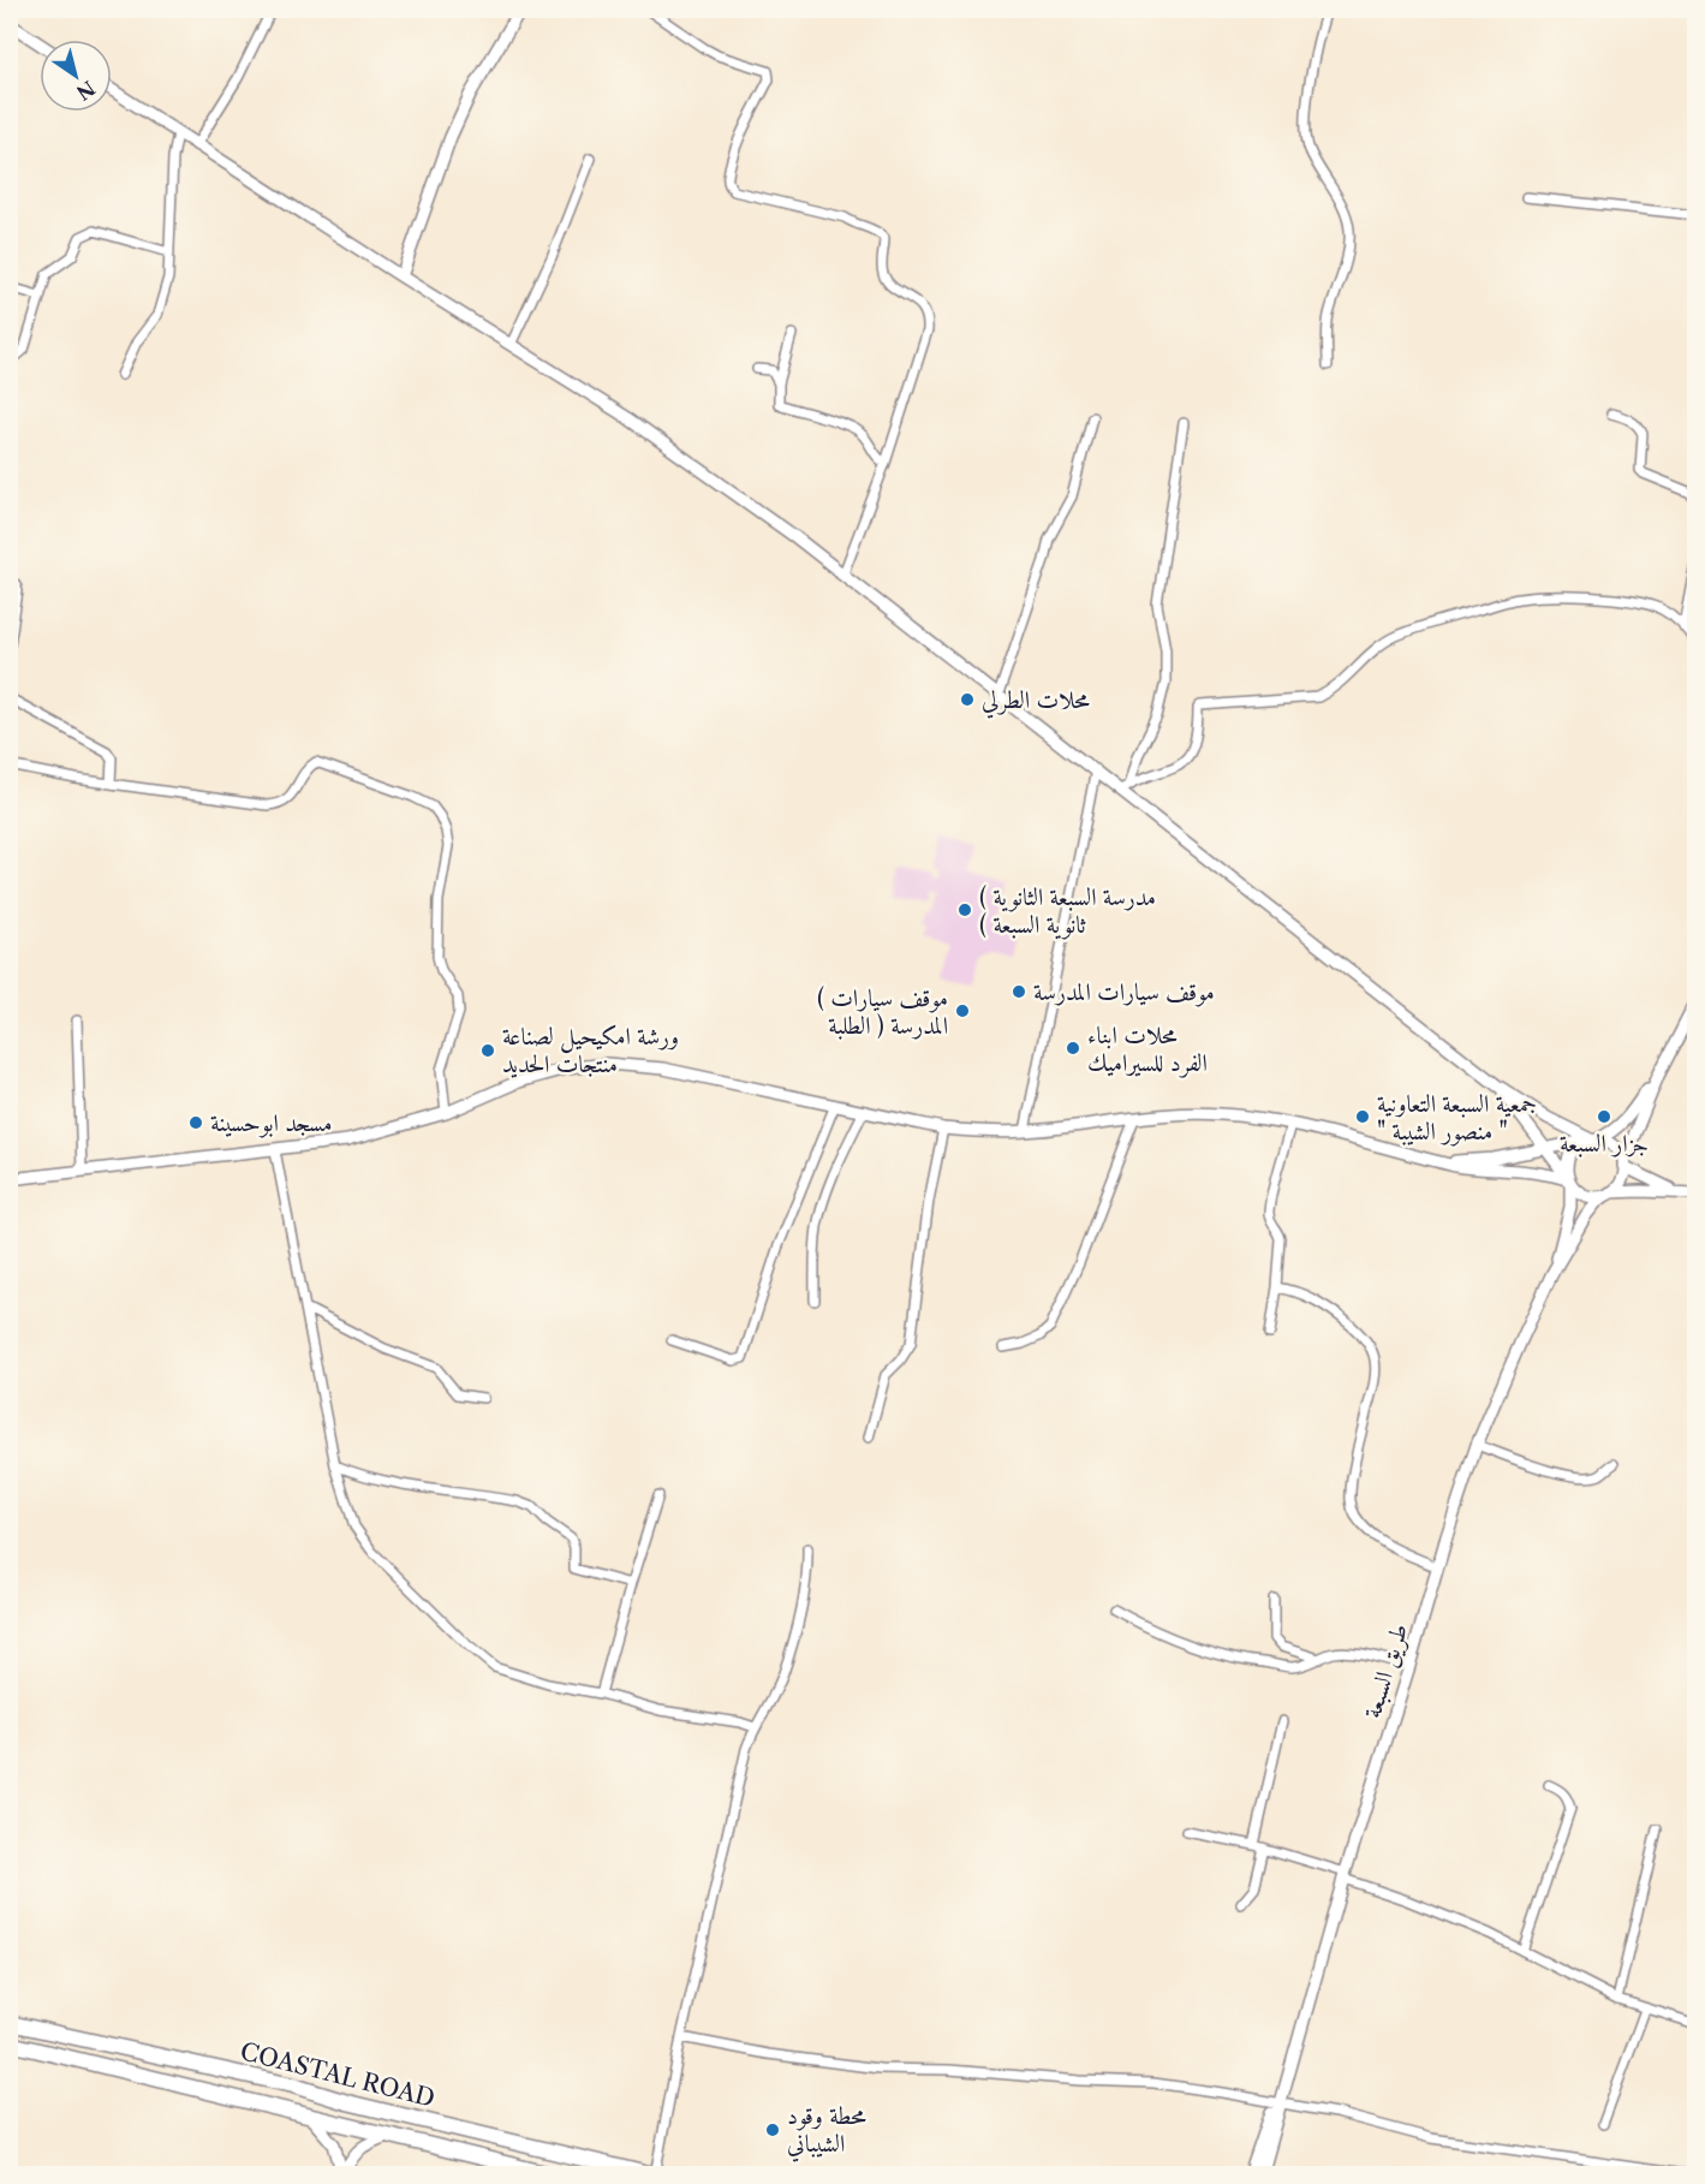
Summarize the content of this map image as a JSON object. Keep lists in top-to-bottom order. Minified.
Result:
{"streets":{"highway":["COASTAL ROAD"],"street":["طريق السبعة"]},"places":["محلات الطرلي","( مدرسة السبعة الثانوية ( ثانوية السبعة","موقف سيارات المدرسة","( موقف سيارات المدرسة ( الطلبة","محلات ابناء الفرد للسيراميك","ورشة امكيحيل لصناعة منتجات الحديد","جمعية السبعة التعاونية \" منصور الشيبة \"","جزار السبعة","مسجد ابوحسينة","محطة وقود الشيباني"],"north":"bottom right"}
